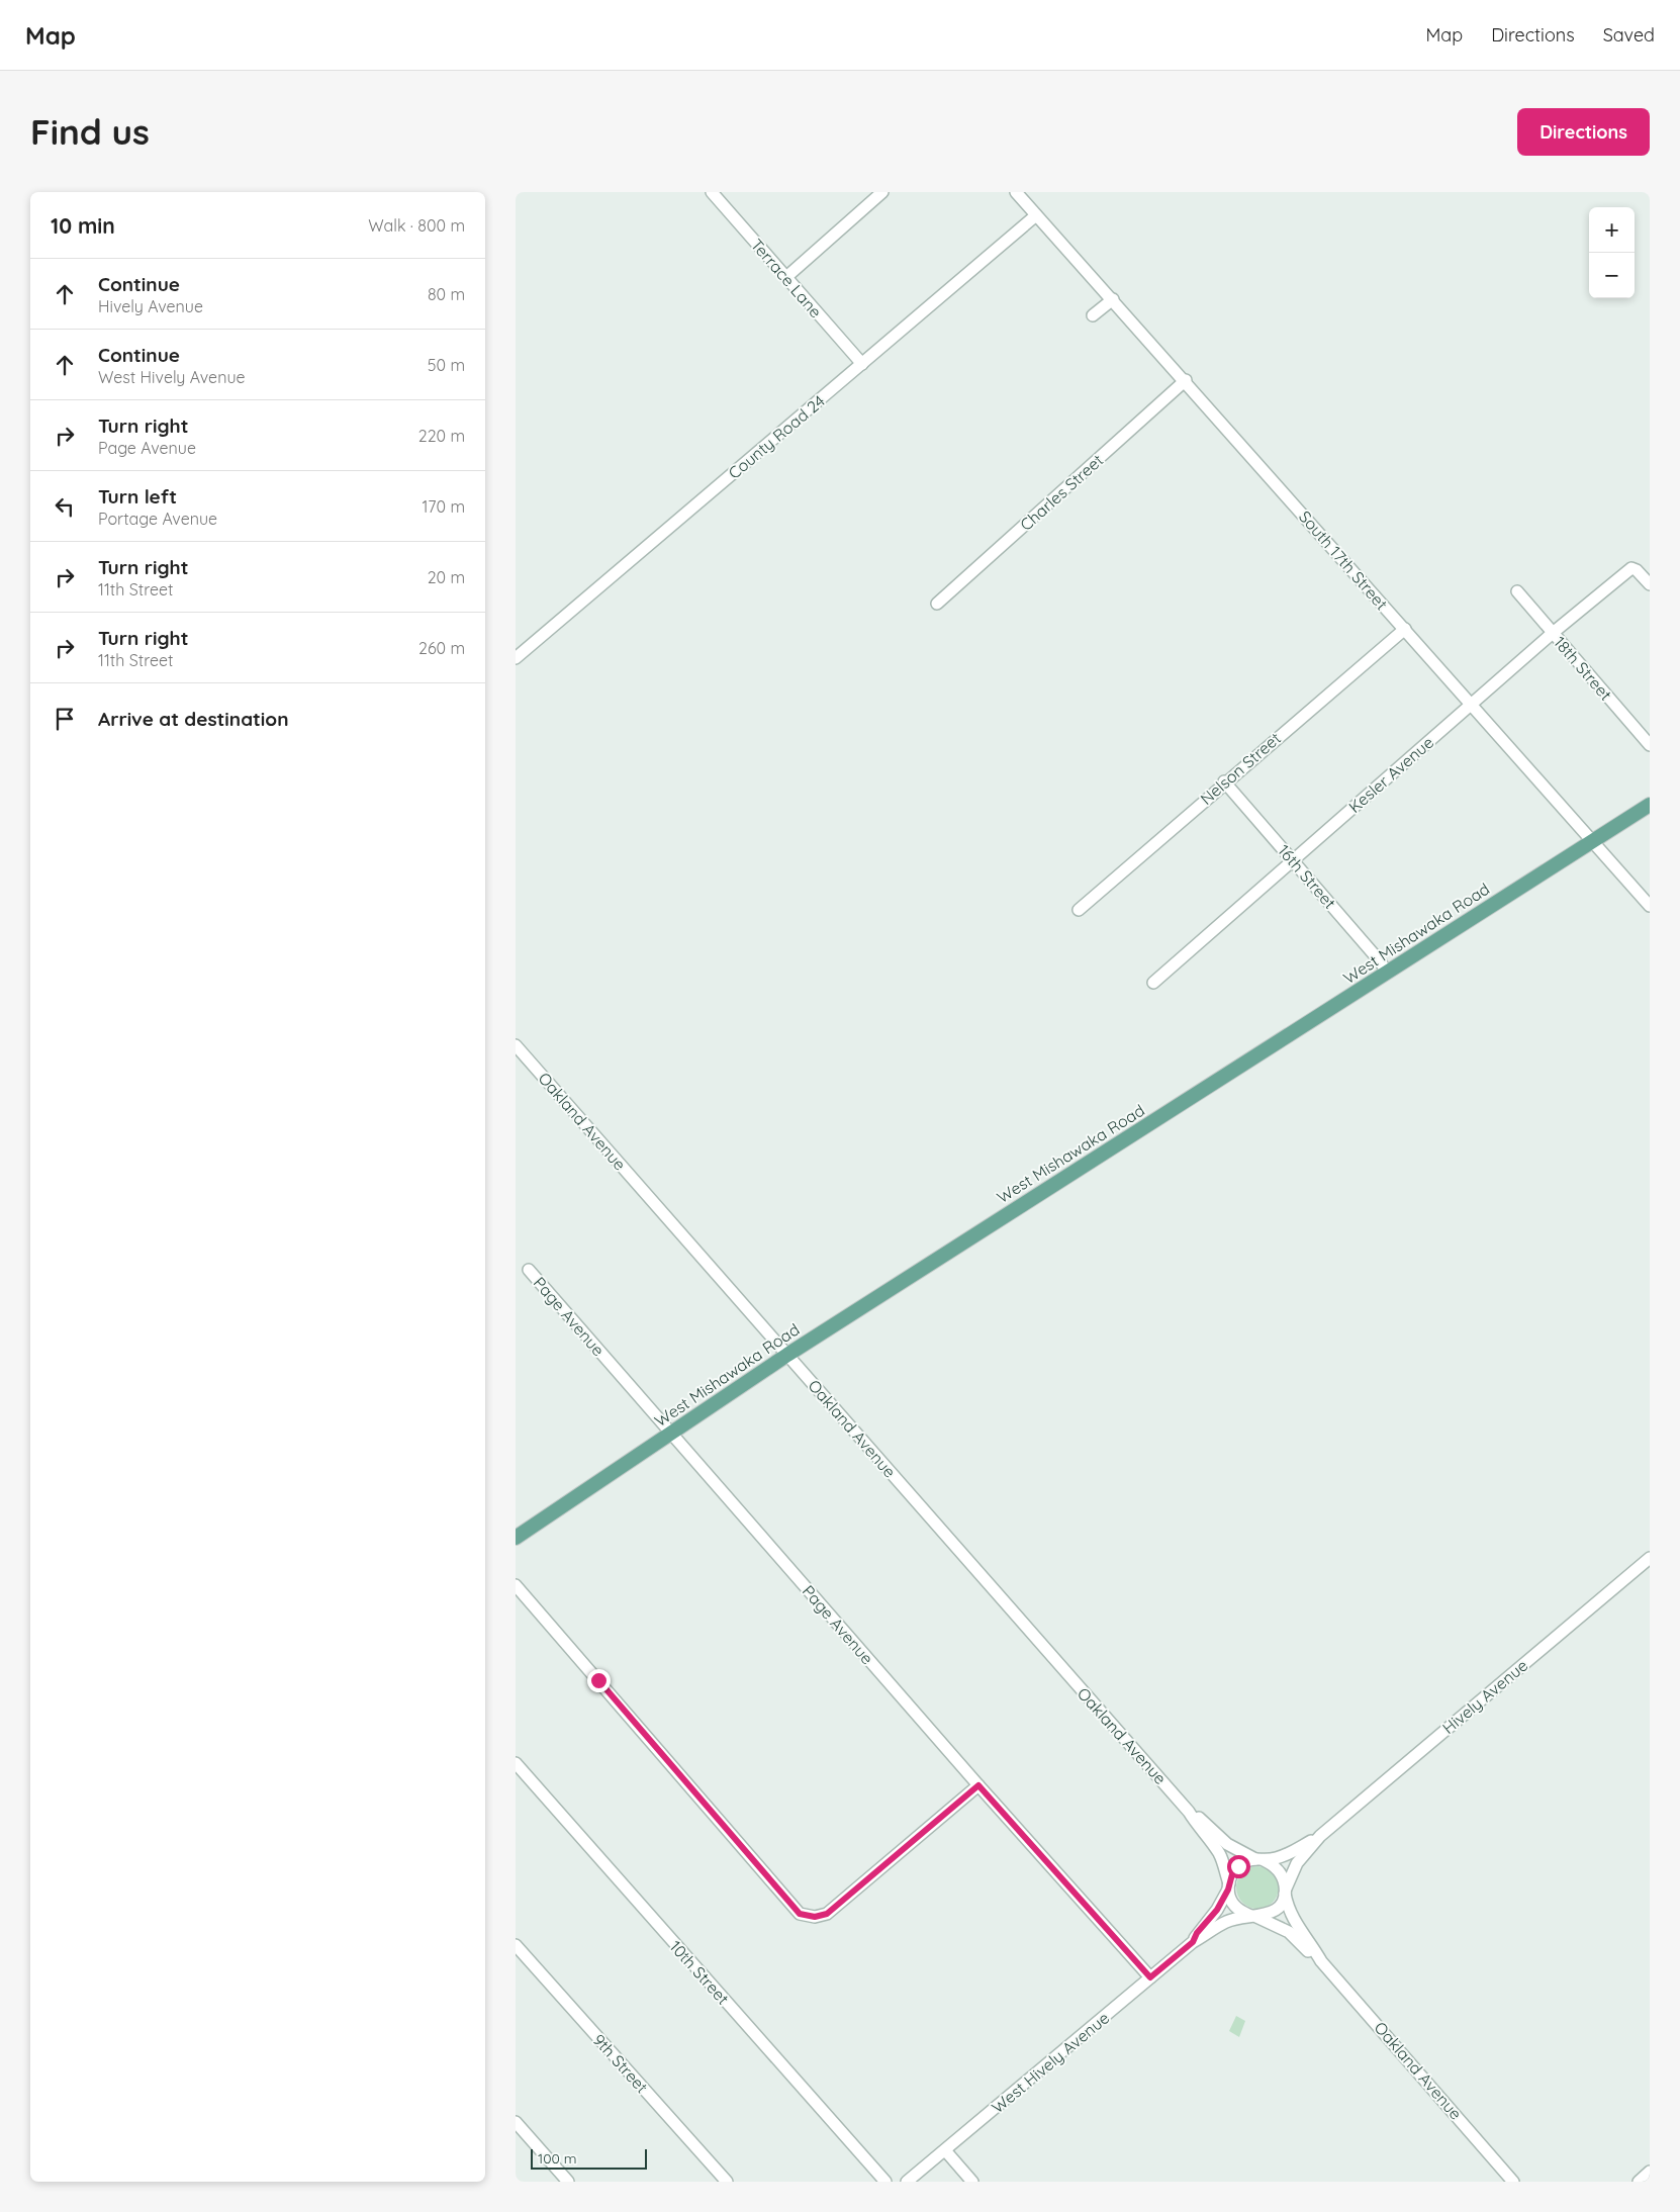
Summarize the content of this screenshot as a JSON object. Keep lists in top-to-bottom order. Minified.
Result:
{"streets":{"main road":["West Mishawaka Road"],"street":["Terrace Lane","County Road 24","Charles Street","South 17th Street","18th Street","Nelson Street","Kesler Avenue","16th Street","Oakland Avenue","Page Avenue","Hively Avenue","10th Street","West Hively Avenue","9th Street"]},"crossings":[["Terrace Lane","County Road 24"],["County Road 24","South 17th Street"],["Charles Street","South 17th Street"],["South 17th Street","Nelson Street"],["South 17th Street","Kesler Avenue"],["South 17th Street","West Mishawaka Road"],["18th Street","Kesler Avenue"],["Nelson Street","16th Street"],["Kesler Avenue","16th Street"],["16th Street","West Mishawaka Road"],["West Mishawaka Road","Oakland Avenue"],["West Mishawaka Road","Page Avenue"],["Oakland Avenue","Hively Avenue"],["Page Avenue","West Hively Avenue"],["Hively Avenue","West Hively Avenue"]],"scale_bar":"100 m","page":{"header":"Map","nav":["Map","Directions","Saved"],"buttons":"Directions","title":"Find us","heading":["10 min","Walk · 800 m"],"map_buttons":["+","−"],"list":[["Continue","Hively Avenue","80 m"],["Continue","West Hively Avenue","50 m"],["Turn right","Page Avenue","220 m"],["Turn left","Portage Avenue","170 m"],["Turn right","11th Street","20 m"],["Turn right","11th Street","260 m"],"Arrive at destination"],"scale":"100 m"}}
